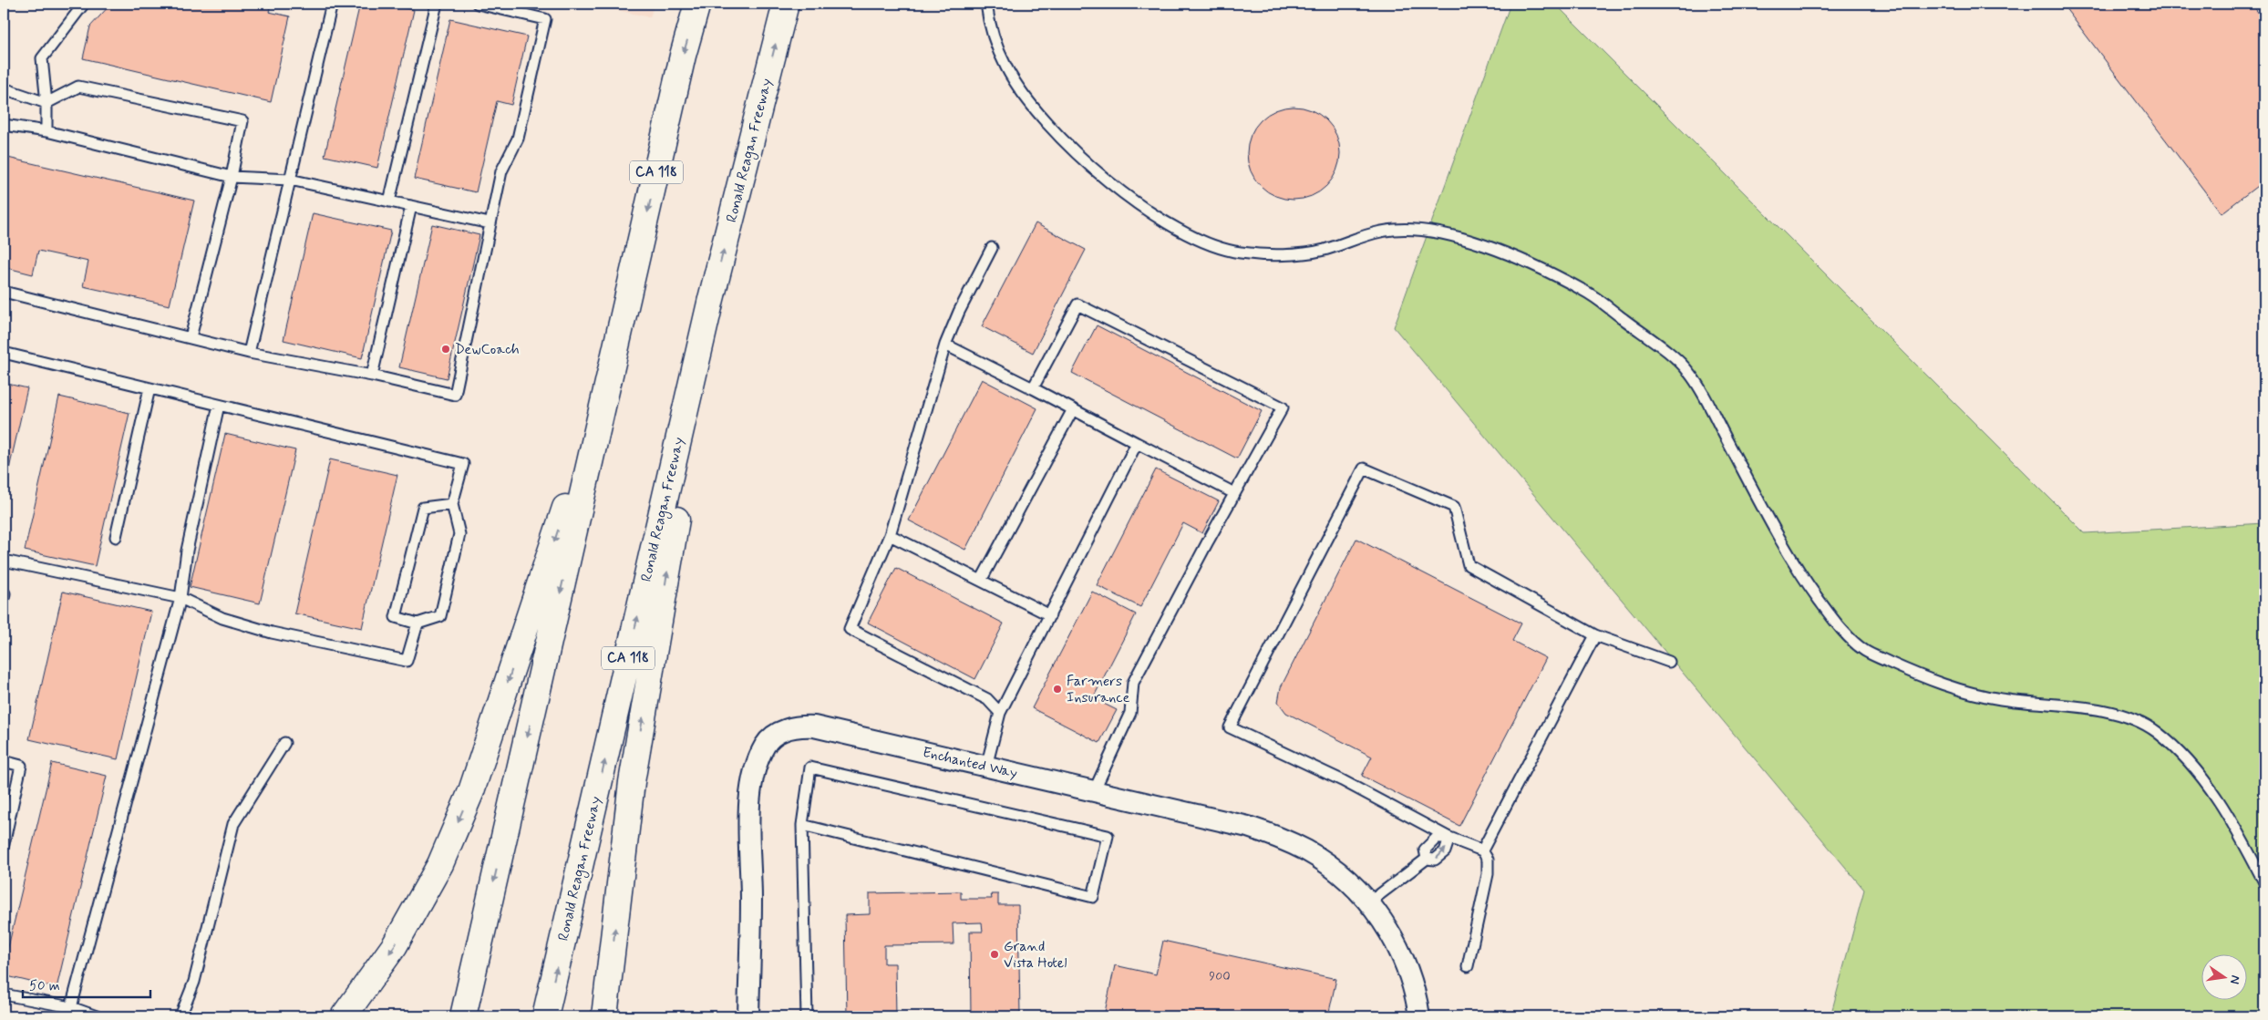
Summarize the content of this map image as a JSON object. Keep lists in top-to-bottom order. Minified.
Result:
{"streets":{"highway":["Ronald Reagan Freeway","CA 118"],"street":["Enchanted Way"]},"places":["DewCoach","Farmers Insurance","Grand Vista Hotel"],"house_numbers":["900"],"scale_bar":"50 m","north":"right"}
